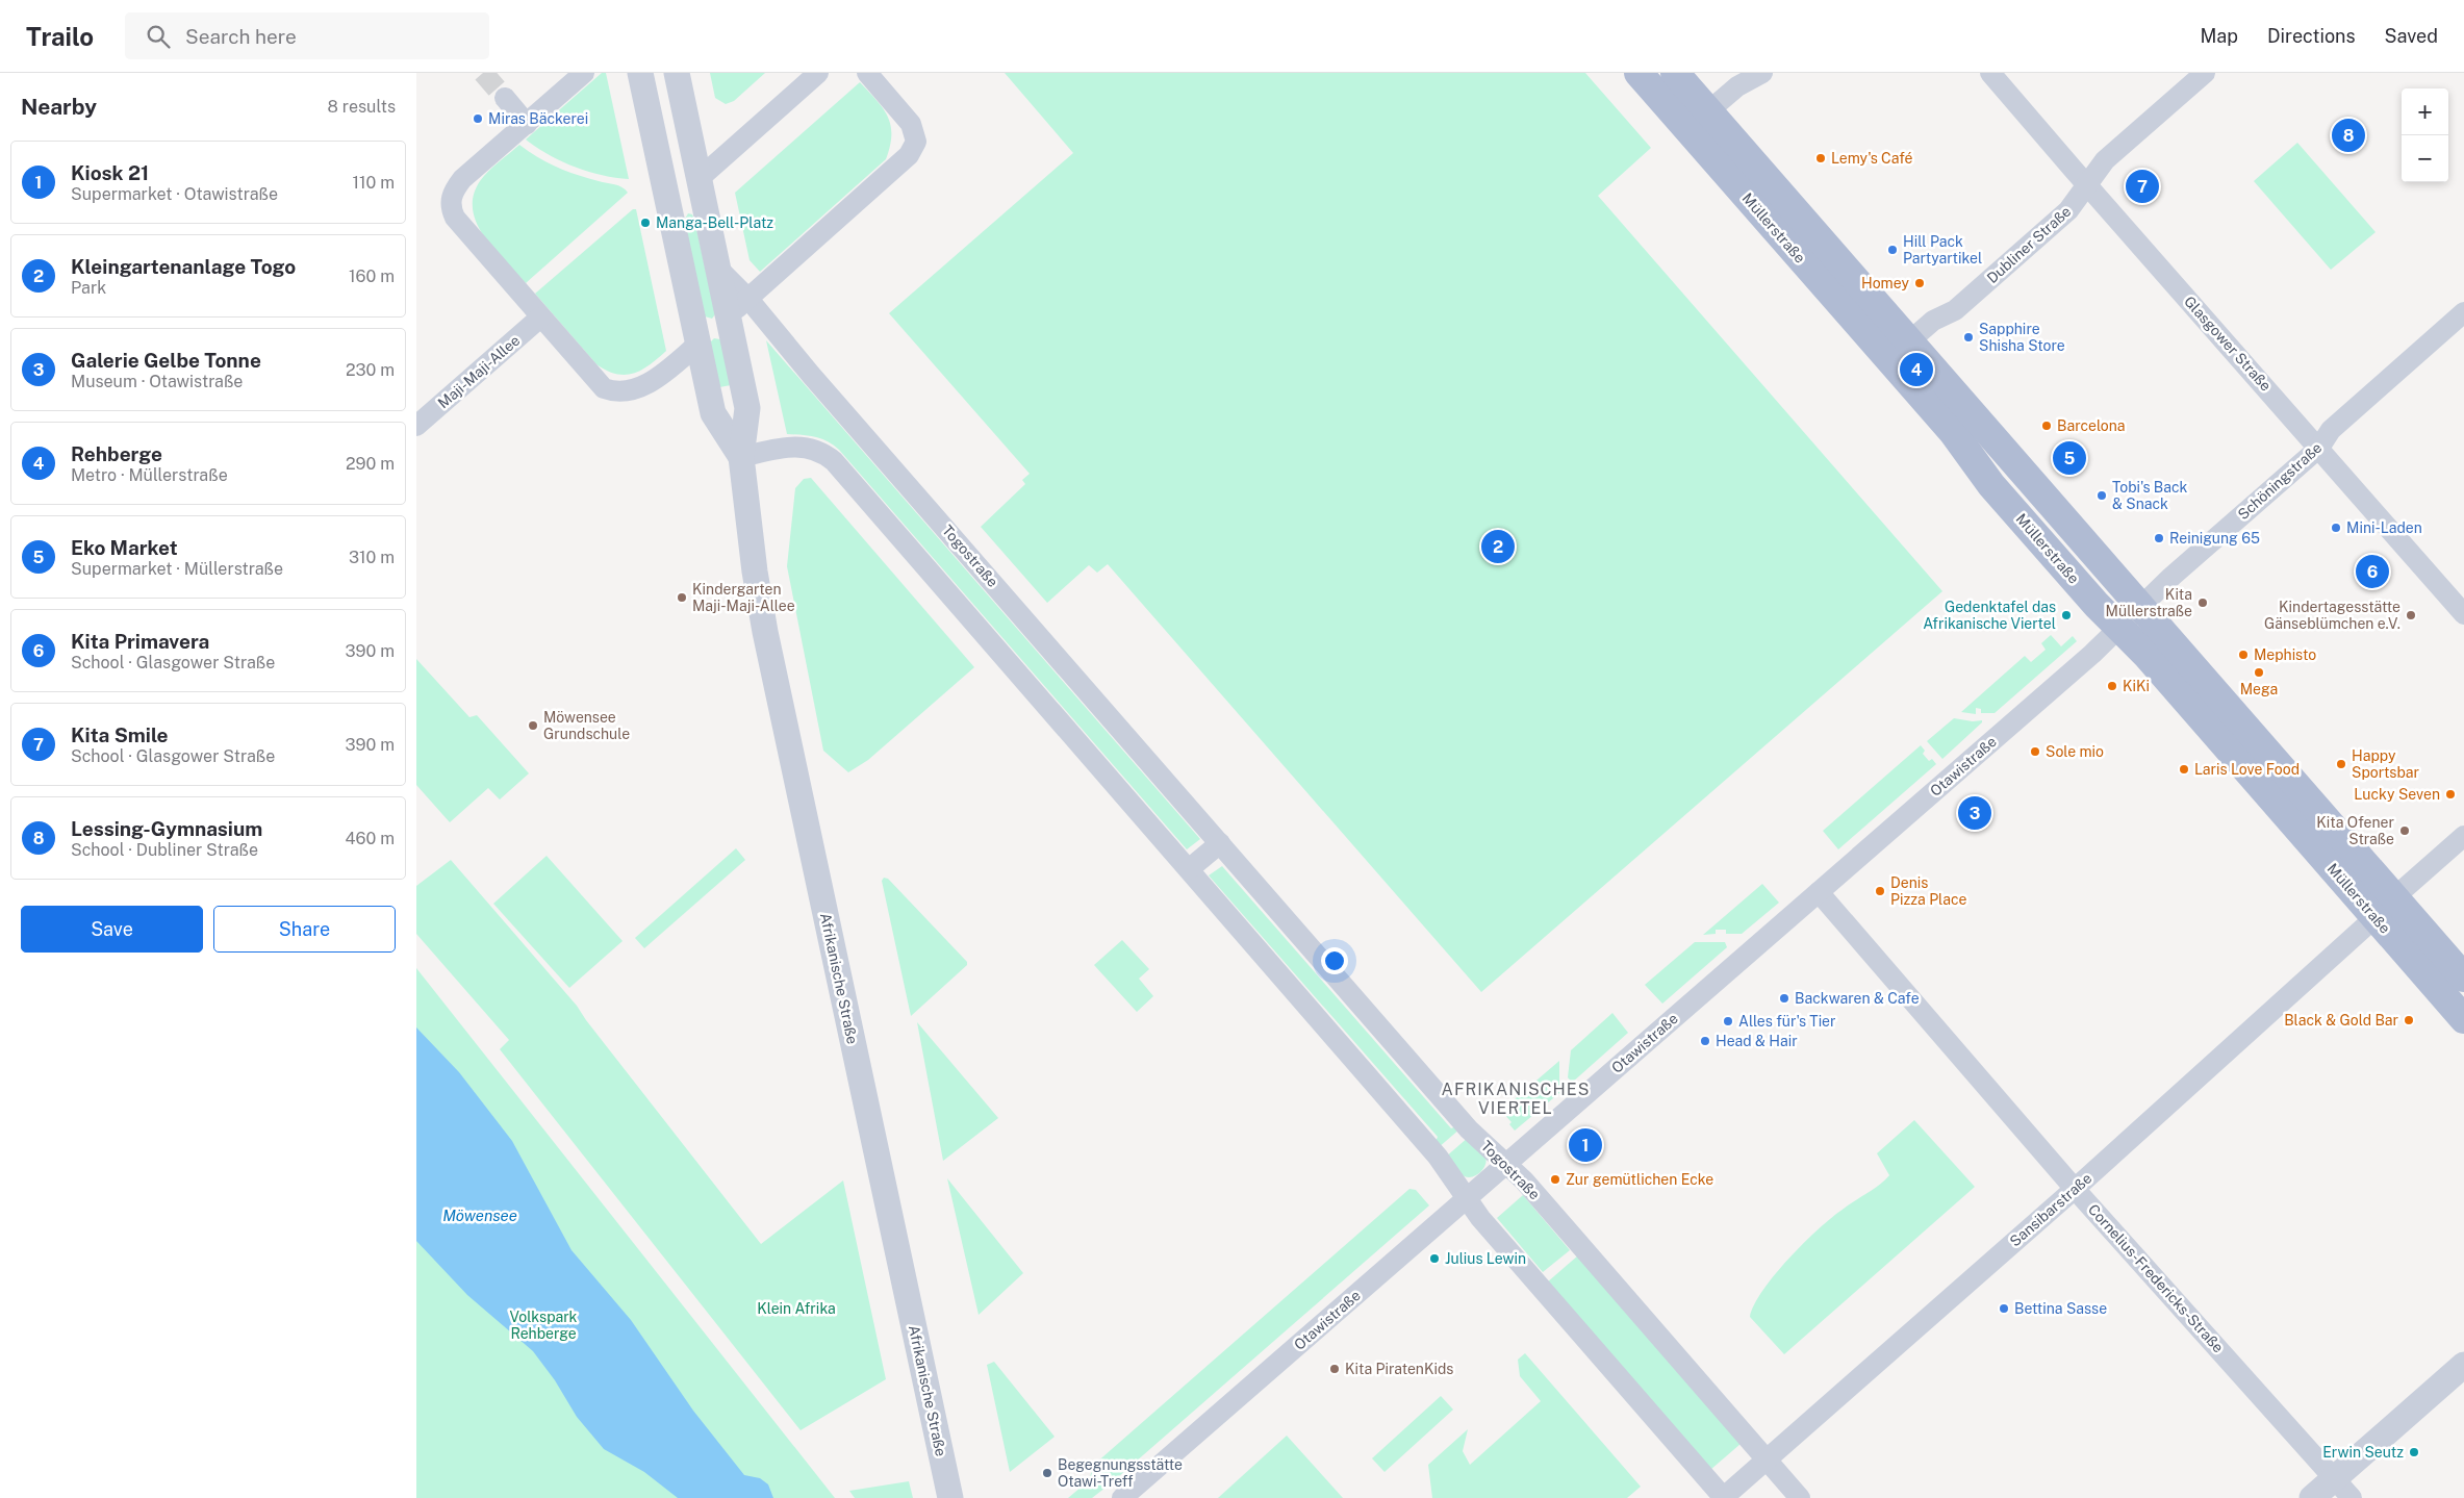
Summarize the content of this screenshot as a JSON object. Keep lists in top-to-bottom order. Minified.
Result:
{"streets":{"main road":["Müllerstraße"],"street":["Dubliner Straße","Glasgower Straße","Maji-Maji-Allee","Schöningstraße","Togostraße","Otawistraße","Afrikanische Straße","Sansibarstraße","Cornelius-Fredericks-Straße"]},"crossings":[["Müllerstraße","Dubliner Straße"],["Müllerstraße","Schöningstraße"],["Müllerstraße","Otawistraße"],["Müllerstraße","Sansibarstraße"],["Dubliner Straße","Glasgower Straße"],["Glasgower Straße","Schöningstraße"],["Schöningstraße","Otawistraße"],["Togostraße","Otawistraße"],["Togostraße","Afrikanische Straße"],["Togostraße","Sansibarstraße"],["Otawistraße","Cornelius-Fredericks-Straße"],["Sansibarstraße","Cornelius-Fredericks-Straße"]],"districts":["AFRIKANISCHES VIERTEL"],"water":["Möwensee"],"parks":["Klein Afrika","Volkspark Rehberge"],"places":["Miras Bäckerei","Lemy's Café","Manga-Bell-Platz","Hill Pack Partyartikel","Homey","Sapphire Shisha Store","Barcelona","Tobi's Back & Snack","Mini-Laden","Reinigung 65","Kindergarten Maji-Maji-Allee","Kita Müllerstraße","Gedenktafel das Afrikanische Viertel","Kindertagesstätte Gänseblümchen e.V.","Mephisto","Mega","KiKi","Möwensee Grundschule","Sole mio","Happy Sportsbar","Laris Love Food","Lucky Seven","Kita Ofener Straße","Denis Pizza Place","Backwaren & Cafe","Black & Gold Bar","Alles für's Tier","Head & Hair","Zur gemütlichen Ecke","Julius Lewin","Bettina Sasse","Kita PiratenKids","Erwin Seutz","Begegnungsstätte Otawi-Treff"],"page":{"header":"Trailo","search":"Search here","nav":["Map","Directions","Saved"],"heading":["Nearby","8 results"],"map_buttons":["+","−"],"pins":["8","7","4","5","2","6","3","1"],"list":[{"mark":"1","name":"Kiosk 21","note":"Supermarket · Otawistraße","value":"110 m"},{"mark":"2","name":"Kleingartenanlage Togo","note":"Park","value":"160 m"},{"mark":"3","name":"Galerie Gelbe Tonne","note":"Museum · Otawistraße","value":"230 m"},{"mark":"4","name":"Rehberge","note":"Metro · Müllerstraße","value":"290 m"},{"mark":"5","name":"Eko Market","note":"Supermarket · Müllerstraße","value":"310 m"},{"mark":"6","name":"Kita Primavera","note":"School · Glasgower Straße","value":"390 m"},{"mark":"7","name":"Kita Smile","note":"School · Glasgower Straße","value":"390 m"},{"mark":"8","name":"Lessing-Gymnasium","note":"School · Dubliner Straße","value":"460 m"}],"buttons":["Save","Share"]}}
